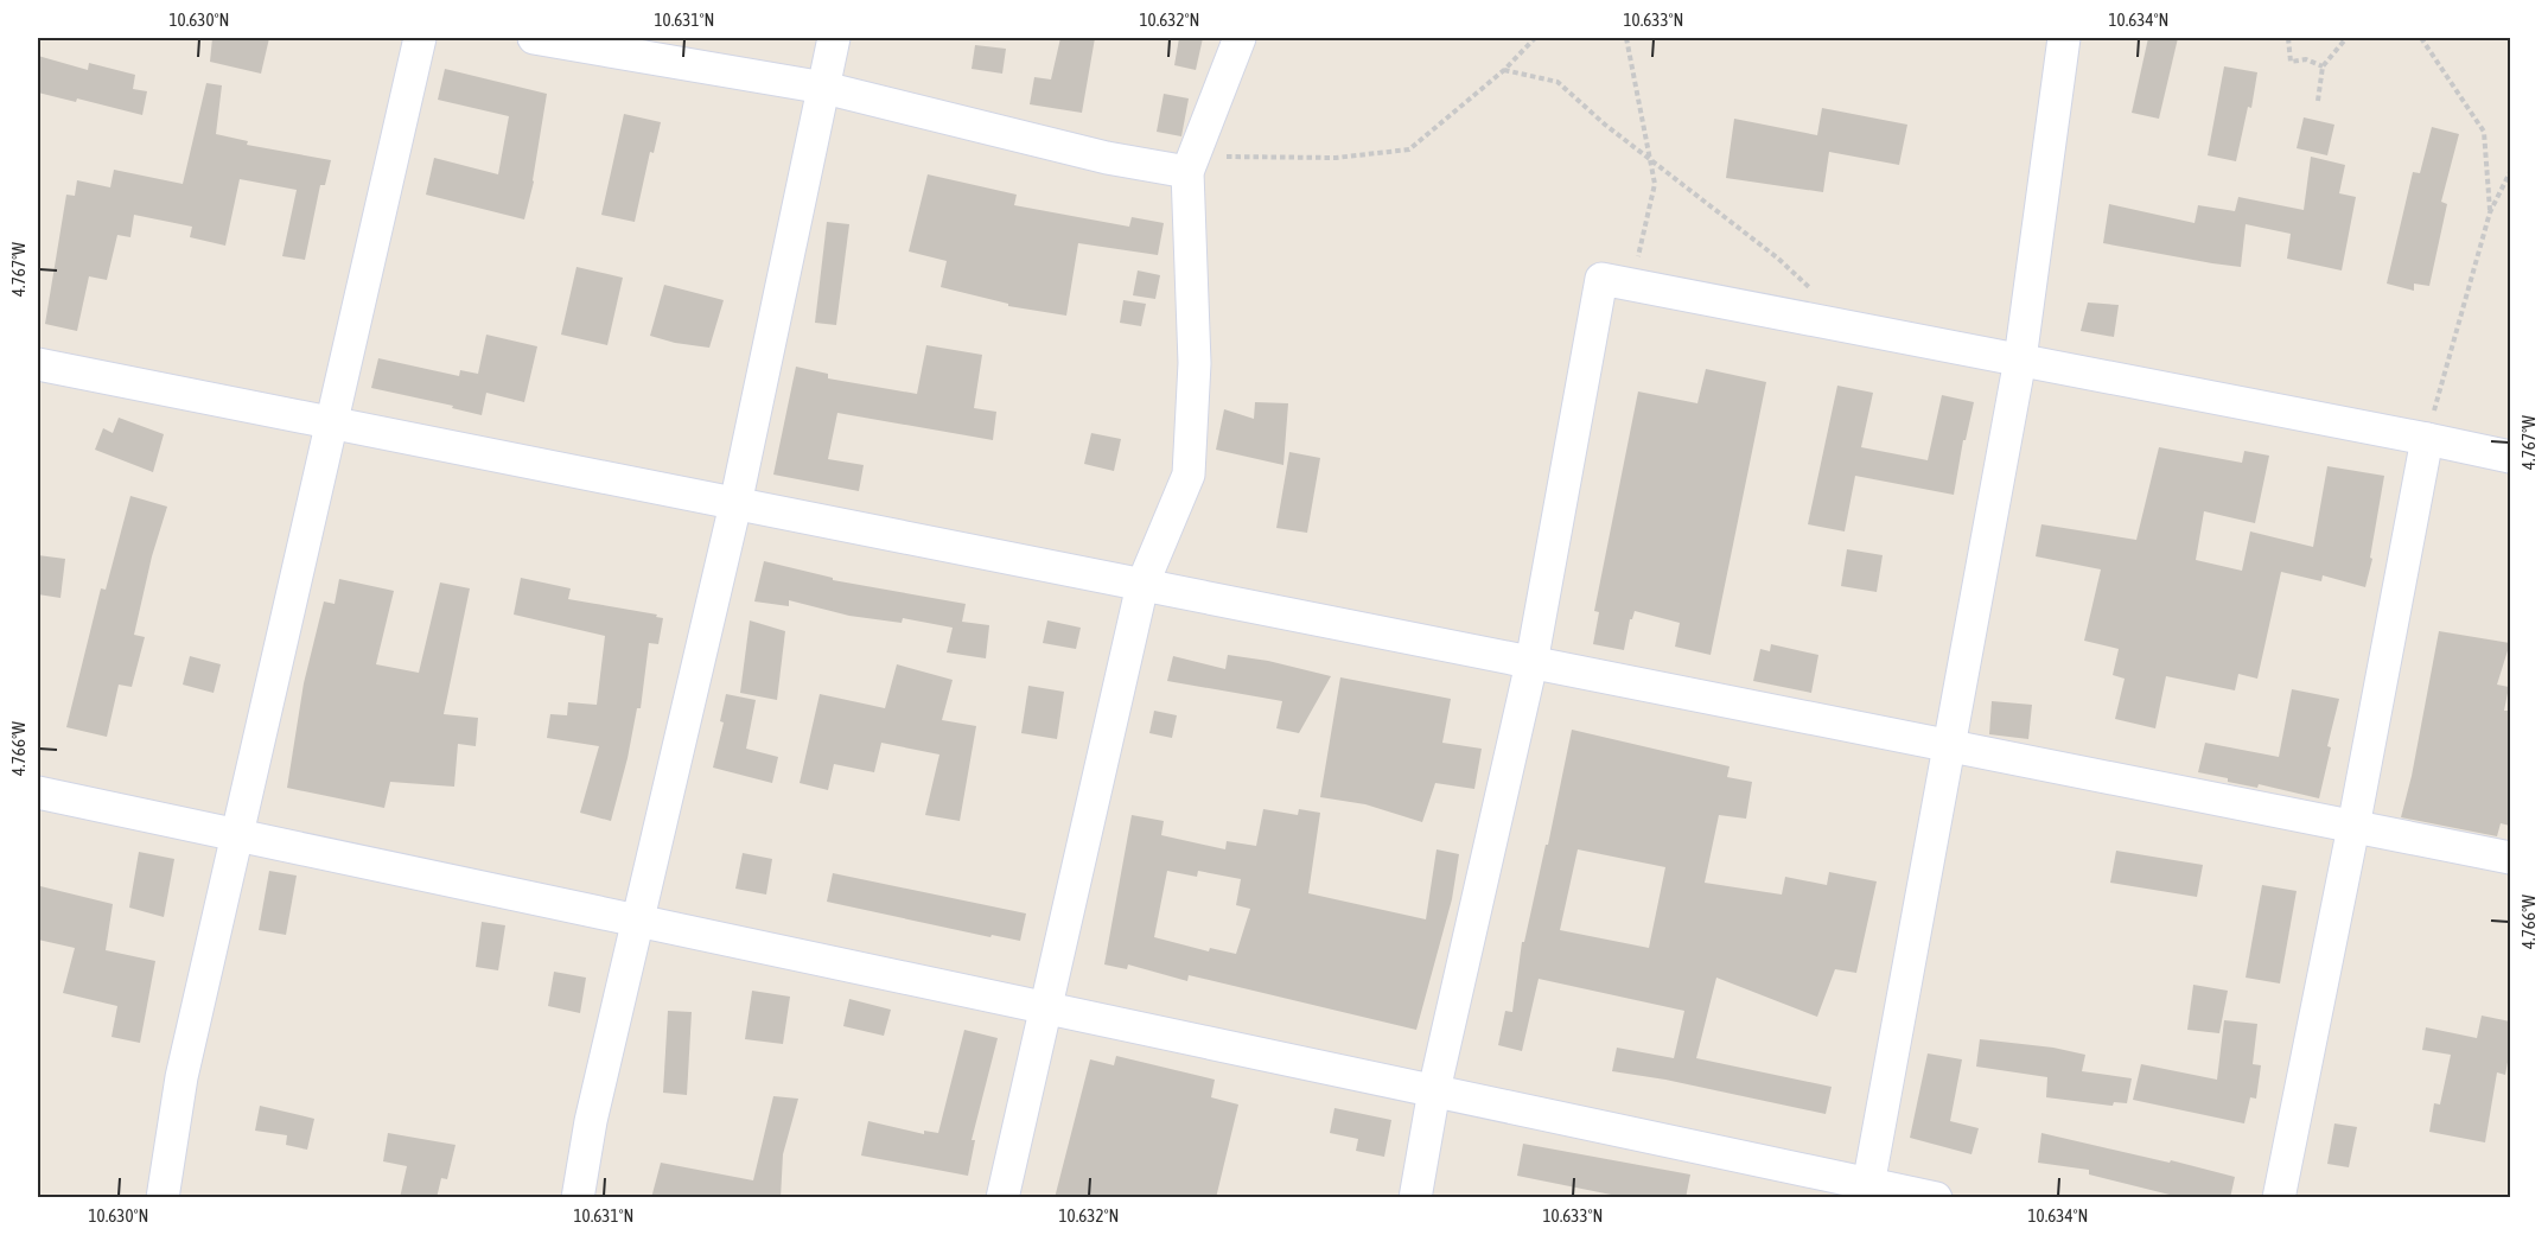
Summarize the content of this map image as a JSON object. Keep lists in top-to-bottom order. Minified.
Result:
{"coordinates":["10.630°N","10.631°N","10.632°N","10.633°N","10.634°N","4.767°W","4.766°W"]}
